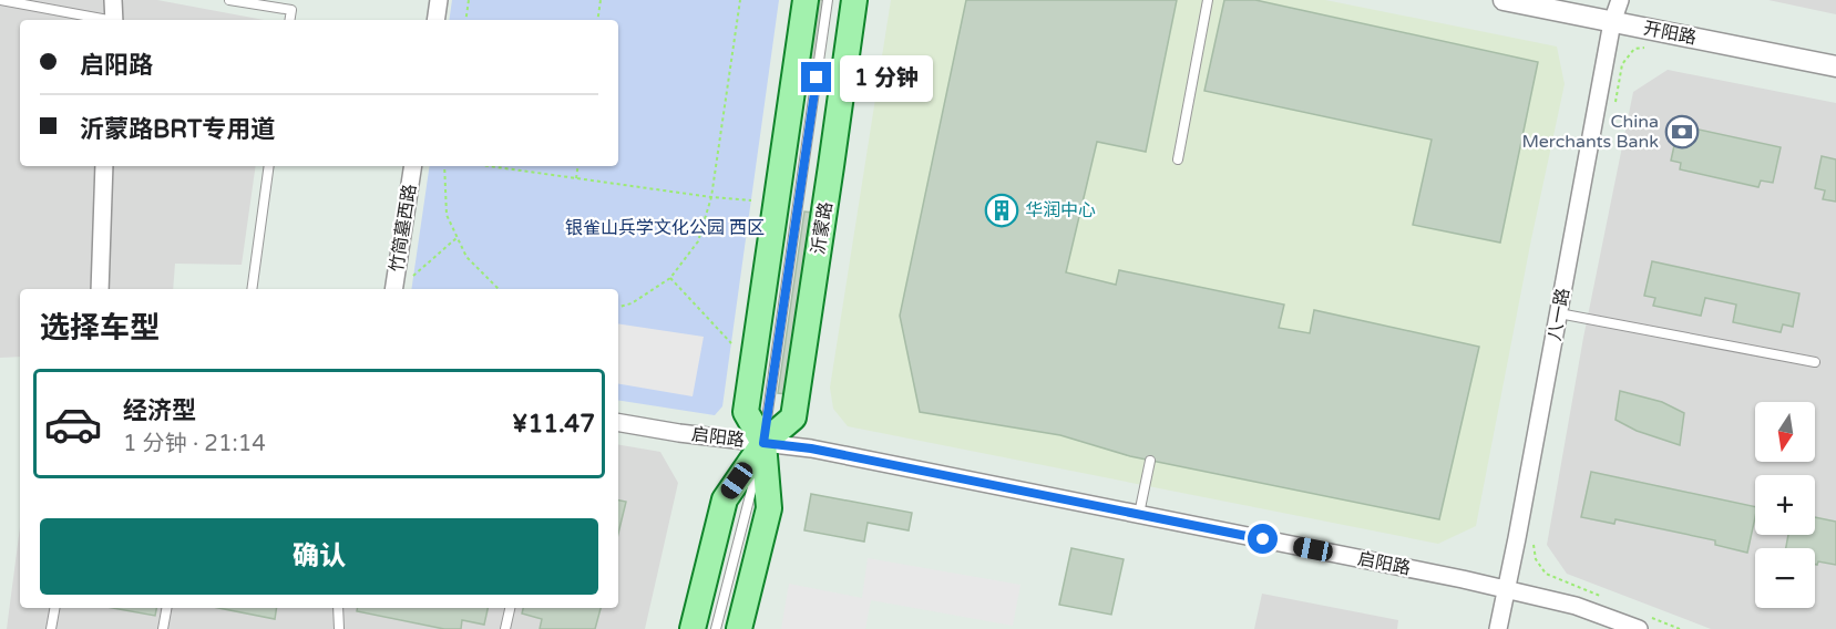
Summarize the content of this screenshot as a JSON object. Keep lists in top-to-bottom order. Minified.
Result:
{"streets":{"main road":["沂蒙路"],"street":["开阳路","竹简墓西路","八一路","启阳路"]},"crossings":[["开阳路","八一路"],["沂蒙路","启阳路"],["八一路","启阳路"]],"parks":["银雀山兵学文化公园 西区"],"places":{"bank":["China Merchants Bank"],"building":["华润中心"]},"north":"bottom","page":{"banner":["启阳路","沂蒙路BRT专用道"],"bubble":"1 分钟","heading":"选择车型","list":[{"name":"经济型","note":"1 分钟 · 21:14","value":"¥11.47"}],"map_buttons":["+","−"],"buttons":"确认"}}
